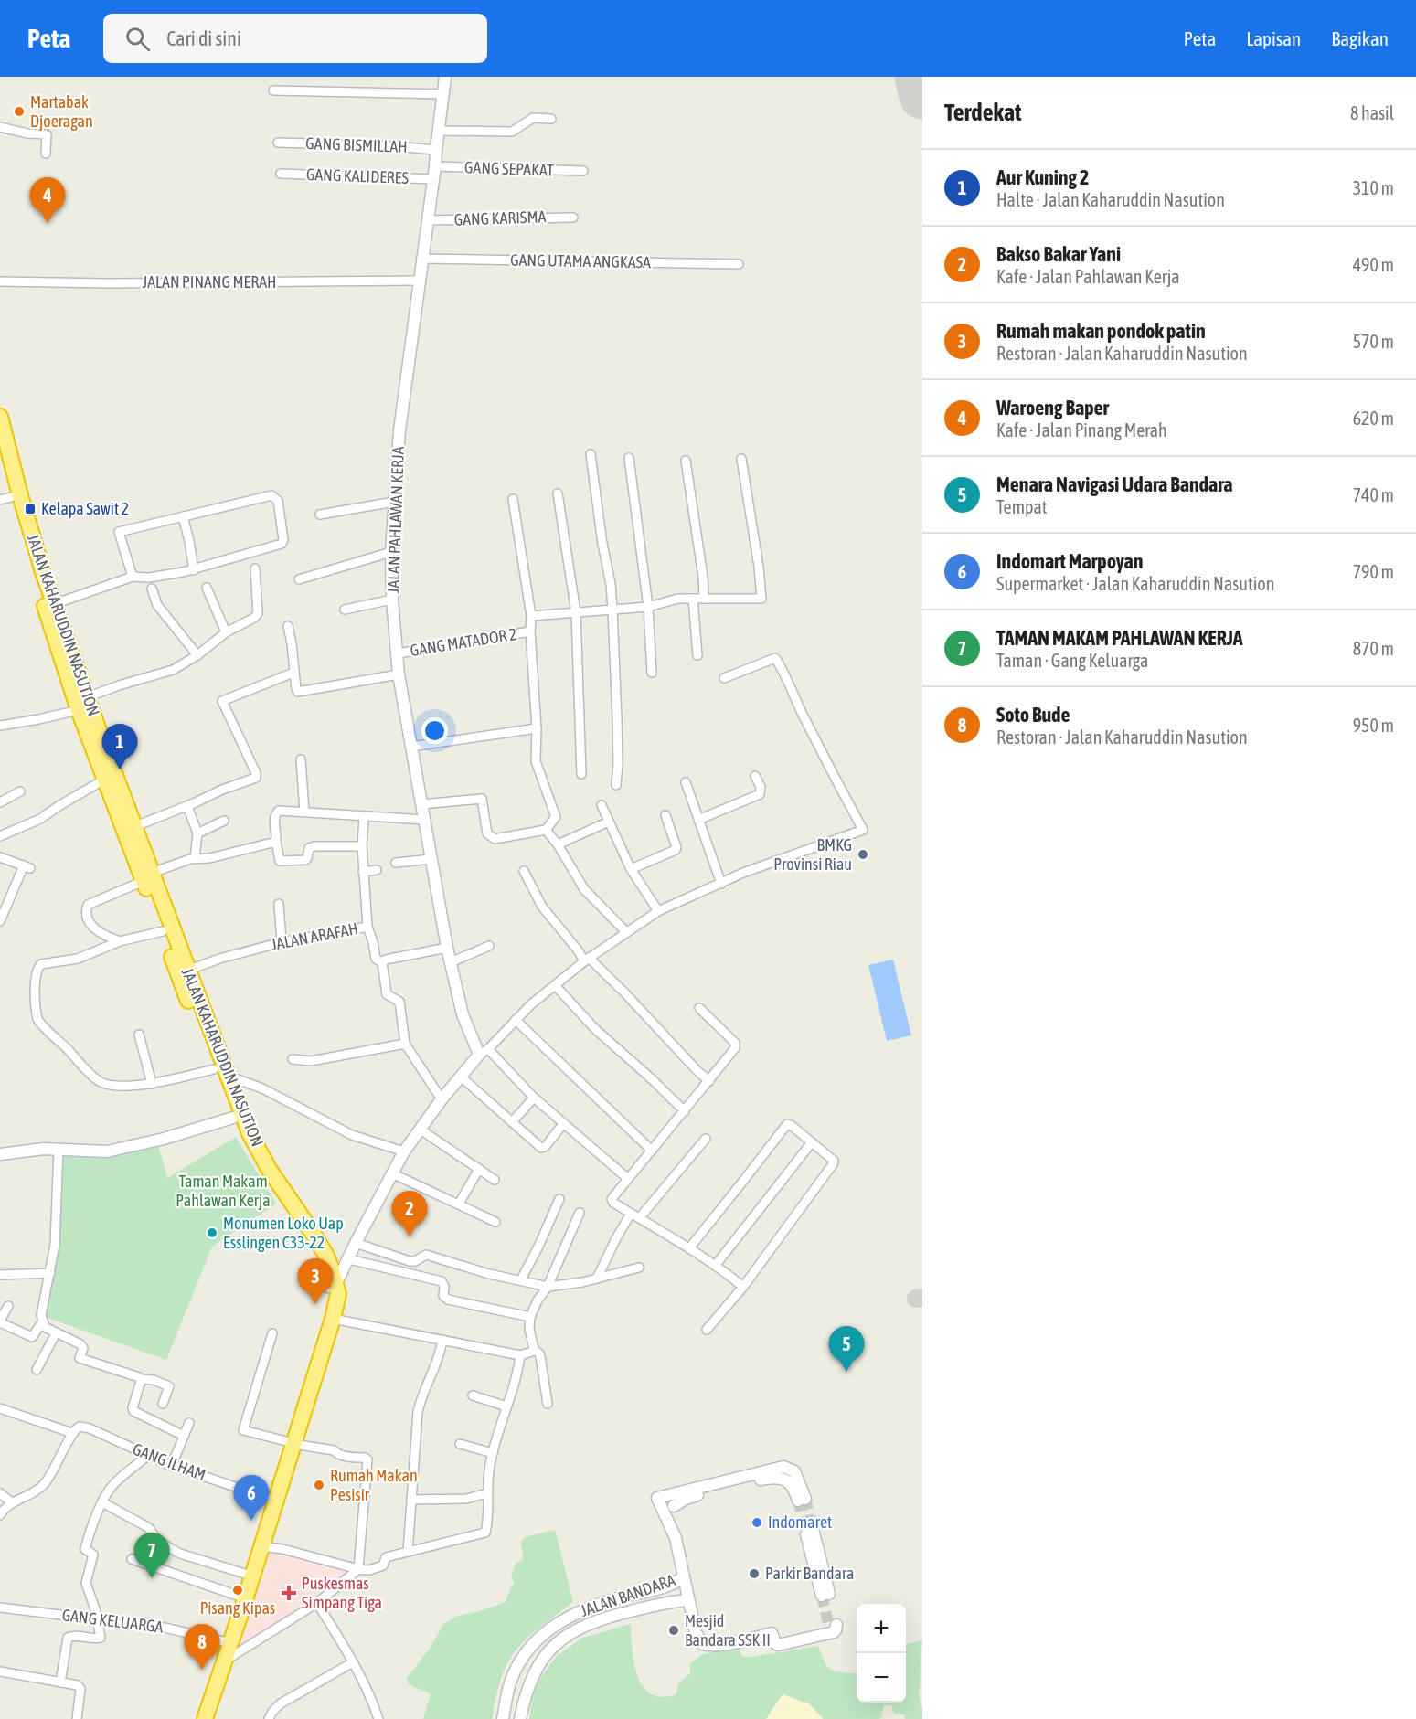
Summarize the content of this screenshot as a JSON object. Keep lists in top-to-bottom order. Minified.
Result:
{"streets":{"highway":["JALAN KAHARUDDIN NASUTION"],"street":["GANG BISMILLAH","GANG SEPAKAT","GANG KALIDERES","GANG KARISMA","GANG UTAMA ANGKASA","JALAN PINANG MERAH","JALAN PAHLAWAN KERJA","GANG MATADOR 2","JALAN ARAFAH","GANG ILHAM","JALAN BANDARA","GANG KELUARGA"]},"crossings":[["GANG BISMILLAH","JALAN PAHLAWAN KERJA"],["GANG SEPAKAT","JALAN PAHLAWAN KERJA"],["GANG KALIDERES","JALAN PAHLAWAN KERJA"],["GANG KARISMA","JALAN PAHLAWAN KERJA"],["GANG UTAMA ANGKASA","JALAN PAHLAWAN KERJA"],["JALAN PINANG MERAH","JALAN PAHLAWAN KERJA"],["JALAN PAHLAWAN KERJA","GANG MATADOR 2"],["JALAN KAHARUDDIN NASUTION","JALAN ARAFAH"],["JALAN KAHARUDDIN NASUTION","GANG ILHAM"],["JALAN KAHARUDDIN NASUTION","GANG KELUARGA"]],"parks":["Taman Makam Pahlawan Kerja"],"places":{"other":["Martabak Djoeragan","BMKG Provinsi Riau","Monumen Loko Uap Esslingen C33-22","Rumah Makan Pesisir","Indomaret","Parkir Bandara","Pisang Kipas","Mesjid Bandara SSK II"],"transit":["Kelapa Sawit 2"],"health":["Puskesmas Simpang Tiga"]},"page":{"header":"Peta","search":"Cari di sini","nav":["Peta","Lapisan","Bagikan"],"heading":["Terdekat","8 hasil"],"list":[{"mark":"1","name":"Aur Kuning 2","note":"Halte · Jalan Kaharuddin Nasution","value":"310 m"},{"mark":"2","name":"Bakso Bakar Yani","note":"Kafe · Jalan Pahlawan Kerja","value":"490 m"},{"mark":"3","name":"Rumah makan pondok patin","note":"Restoran · Jalan Kaharuddin Nasution","value":"570 m"},{"mark":"4","name":"Waroeng Baper","note":"Kafe · Jalan Pinang Merah","value":"620 m"},{"mark":"5","name":"Menara Navigasi Udara Bandara","note":"Tempat","value":"740 m"},{"mark":"6","name":"Indomart Marpoyan","note":"Supermarket · Jalan Kaharuddin Nasution","value":"790 m"},{"mark":"7","name":"TAMAN MAKAM PAHLAWAN KERJA","note":"Taman · Gang Keluarga","value":"870 m"},{"mark":"8","name":"Soto Bude","note":"Restoran · Jalan Kaharuddin Nasution","value":"950 m"}],"pins":["4","1","2","3","5","6","7","8"],"map_buttons":["+","−"]}}
